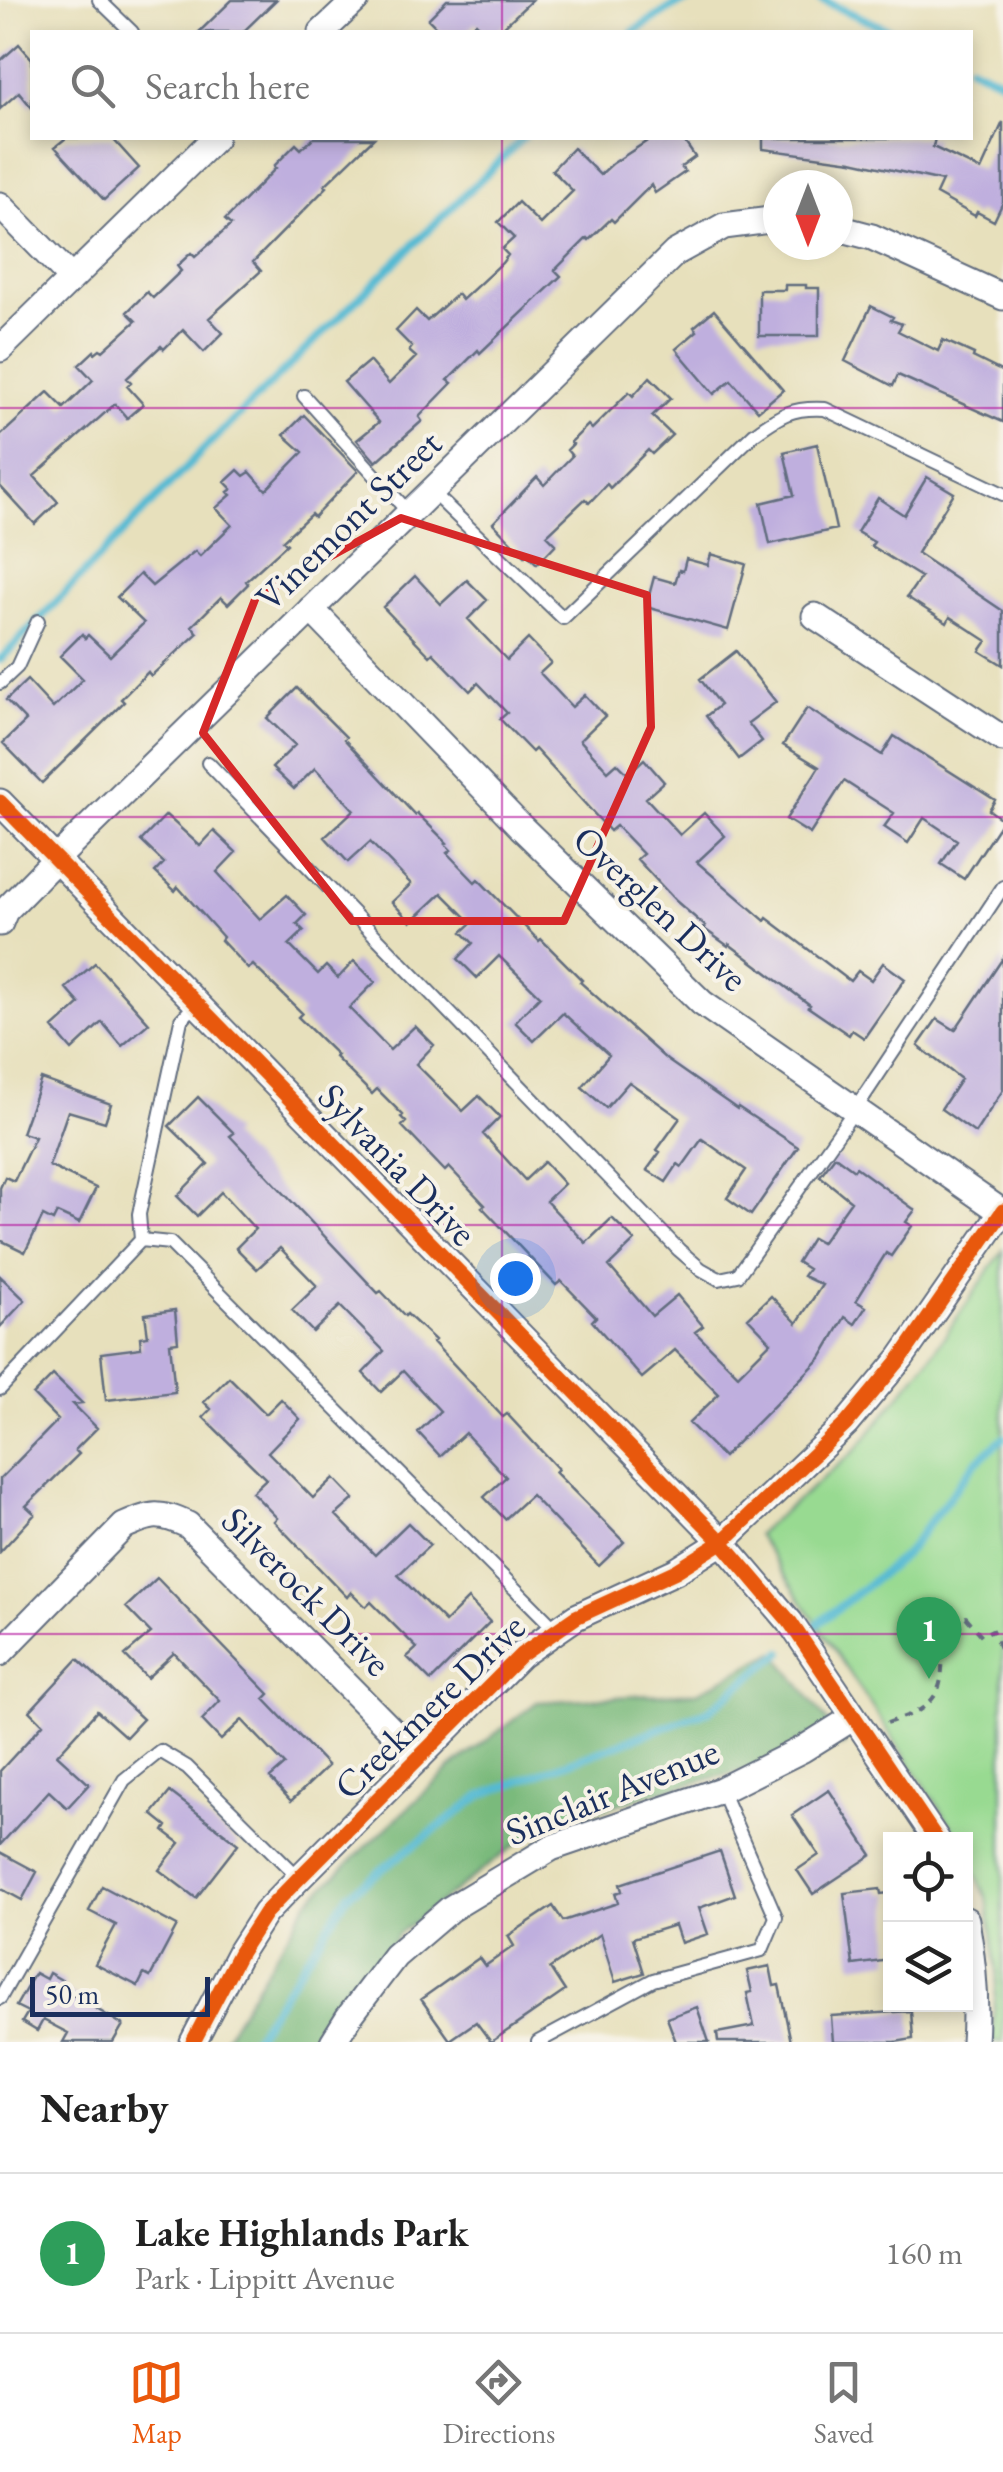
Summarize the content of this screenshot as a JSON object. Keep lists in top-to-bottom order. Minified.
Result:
{"streets":{"street":["Vinemont Street","Overglen Drive","Sylvania Drive","Silverock Drive","Creekmere Drive","Sinclair Avenue"]},"crossings":[["Vinemont Street","Overglen Drive"],["Vinemont Street","Sylvania Drive"],["Overglen Drive","Creekmere Drive"],["Sylvania Drive","Creekmere Drive"],["Sylvania Drive","Sinclair Avenue"],["Silverock Drive","Creekmere Drive"]],"scale_bar":"50 m","north":"bottom","page":{"search":"Search here","pins":"1","scale":"50 m","heading":"Nearby","list":[{"mark":"1","name":"Lake Highlands Park","note":"Park · Lippitt Avenue","value":"160 m"}],"nav":["Map","Directions","Saved"]}}
